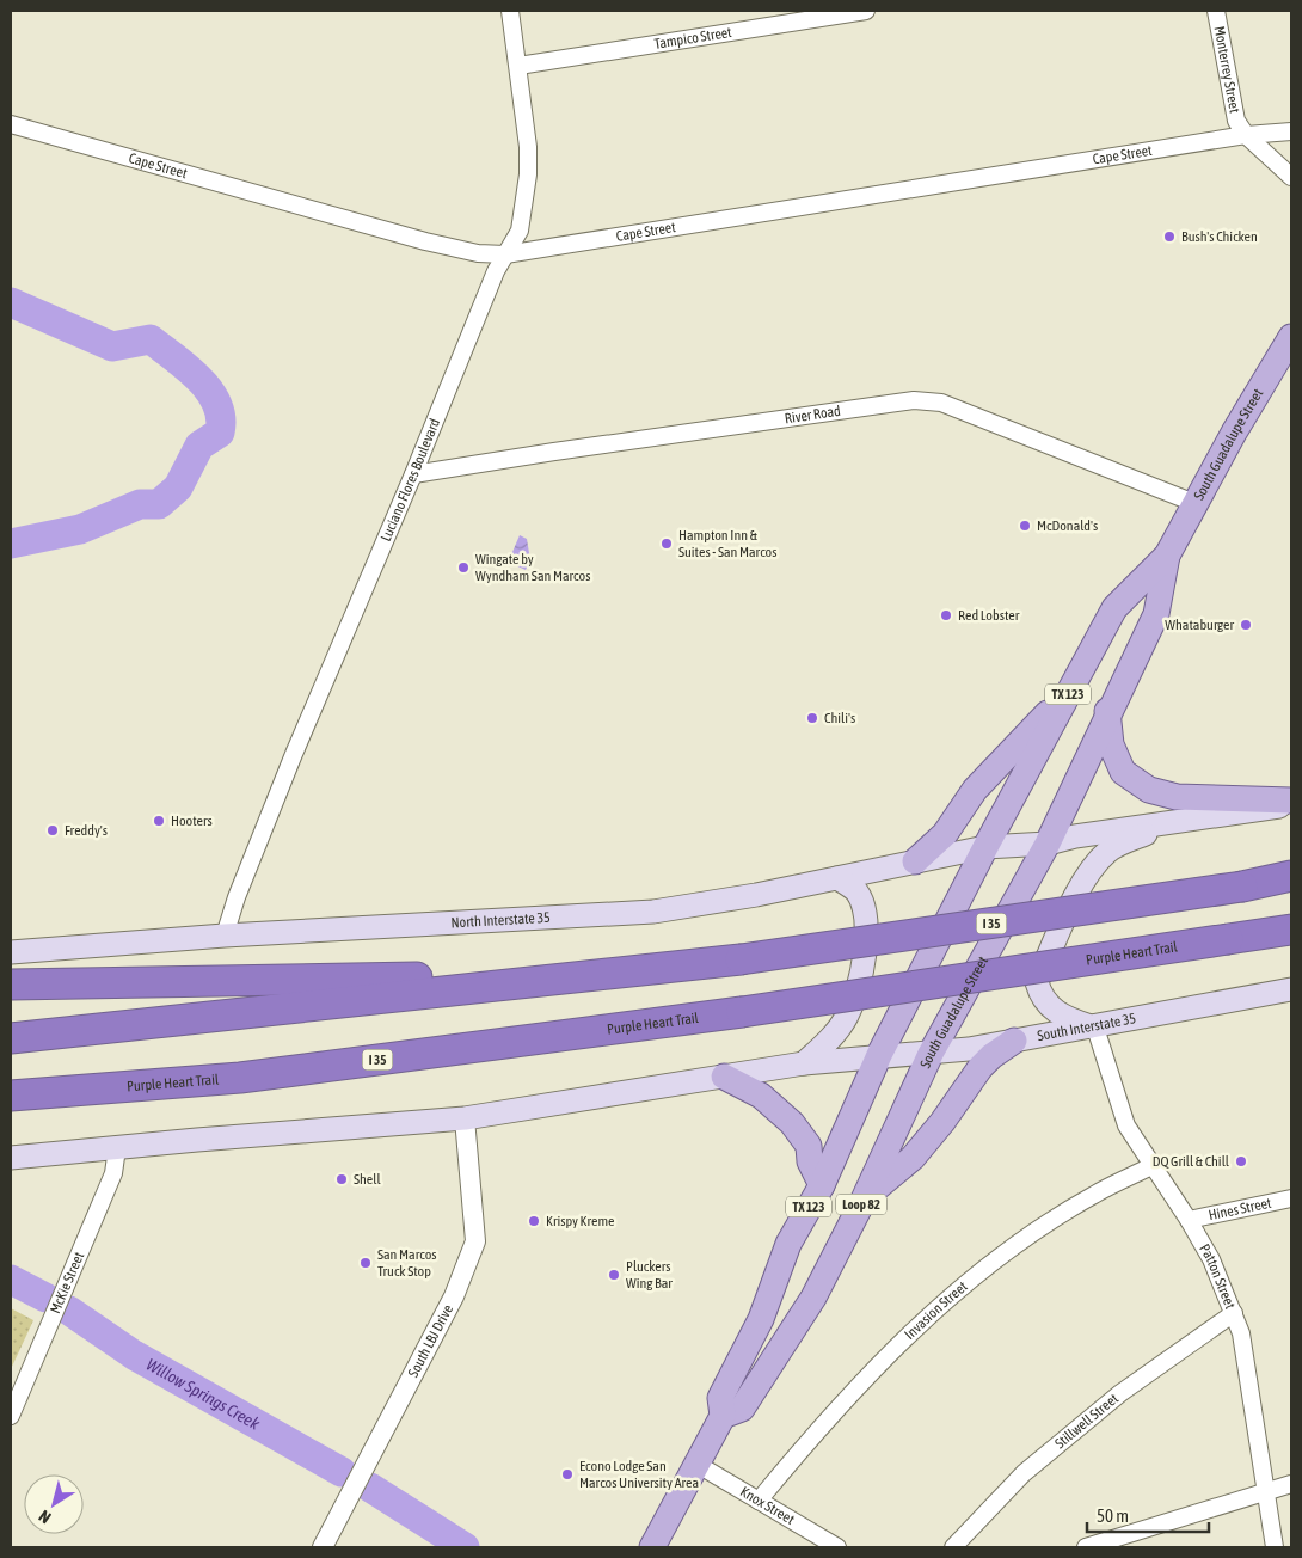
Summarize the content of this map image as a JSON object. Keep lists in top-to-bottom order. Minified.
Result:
{"streets":{"highway":["I 35","Purple Heart Trail"],"main road":["South Guadalupe Street","TX 123","North Interstate 35","South Interstate 35","Loop 82"],"street":["Tampico Street","Monterrey Street","Cape Street","River Road","Luciano Flores Boulevard","Hines Street","Patton Street","McKie Street","Invasion Street","South LBJ Drive","Stillwell Street","Knox Street"]},"crossings":[["Tampico Street","Luciano Flores Boulevard"],["Monterrey Street","Cape Street"],["Cape Street","Luciano Flores Boulevard"],["River Road","South Guadalupe Street"],["River Road","Luciano Flores Boulevard"],["South Guadalupe Street","North Interstate 35"],["South Guadalupe Street","South Interstate 35"],["South Guadalupe Street","Knox Street"],["Luciano Flores Boulevard","North Interstate 35"],["South Interstate 35","Patton Street"],["Hines Street","Patton Street"],["Patton Street","Invasion Street"],["Patton Street","Stillwell Street"],["Invasion Street","Knox Street"]],"water":["Willow Springs Creek"],"places":["Bush's Chicken","McDonald's","Hampton Inn & Suites - San Marcos","Wingate by Wyndham San Marcos","Red Lobster","Whataburger","Chili's","Hooters","Freddy's","DQ Grill & Chill","Shell","Krispy Kreme","San Marcos Truck Stop","Pluckers Wing Bar","Econo Lodge San Marcos University Area"],"scale_bar":"50 m","north":"bottom left"}
